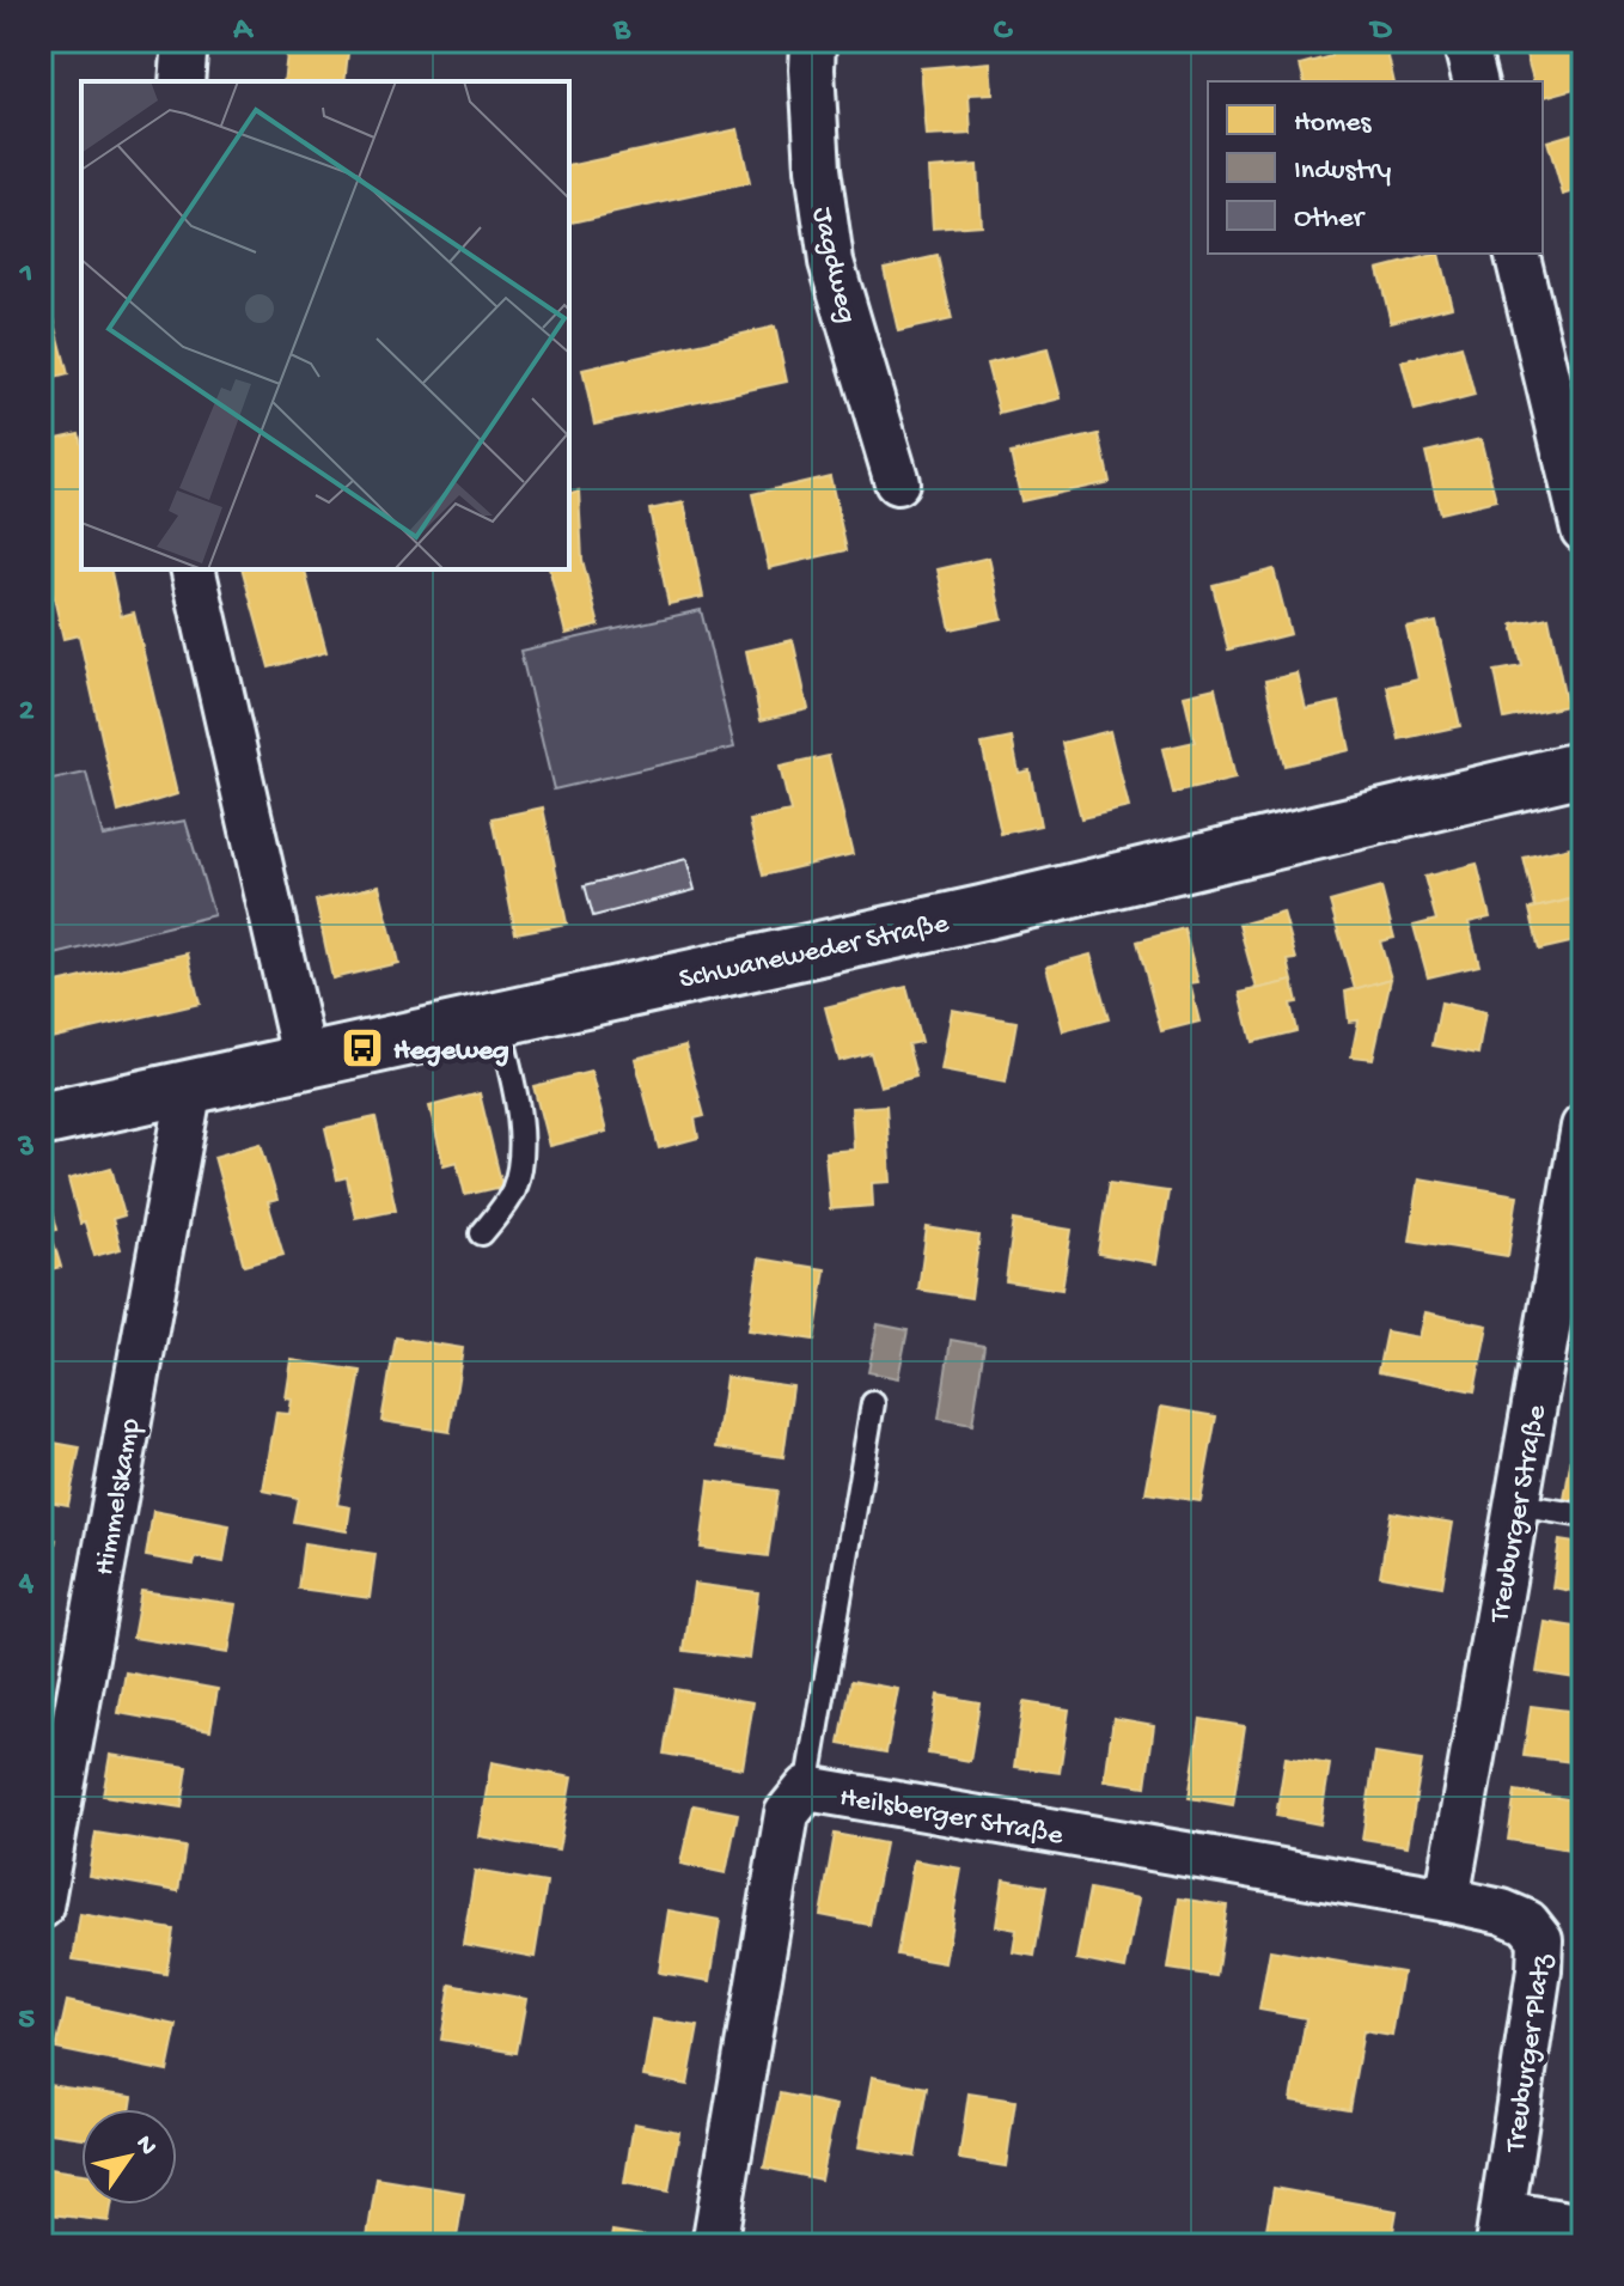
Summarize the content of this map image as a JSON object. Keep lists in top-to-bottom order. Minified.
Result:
{"streets":{"main road":["Schwaneweder Straße"],"street":["Jagdweg","Himmelskamp","Treuburger Straße","Heilsberger Straße","Treuburger Platz"]},"crossings":[["Schwaneweder Straße","Himmelskamp"],["Treuburger Straße","Heilsberger Straße"],["Treuburger Straße","Treuburger Platz"],["Heilsberger Straße","Treuburger Platz"]],"places":{"bus stop":["Hegeweg"]},"legend":["Homes","Industry","Other"],"north":"top right","grid":{"columns":["A","B","C","D"],"rows":["1","2","3","4","5"]}}
